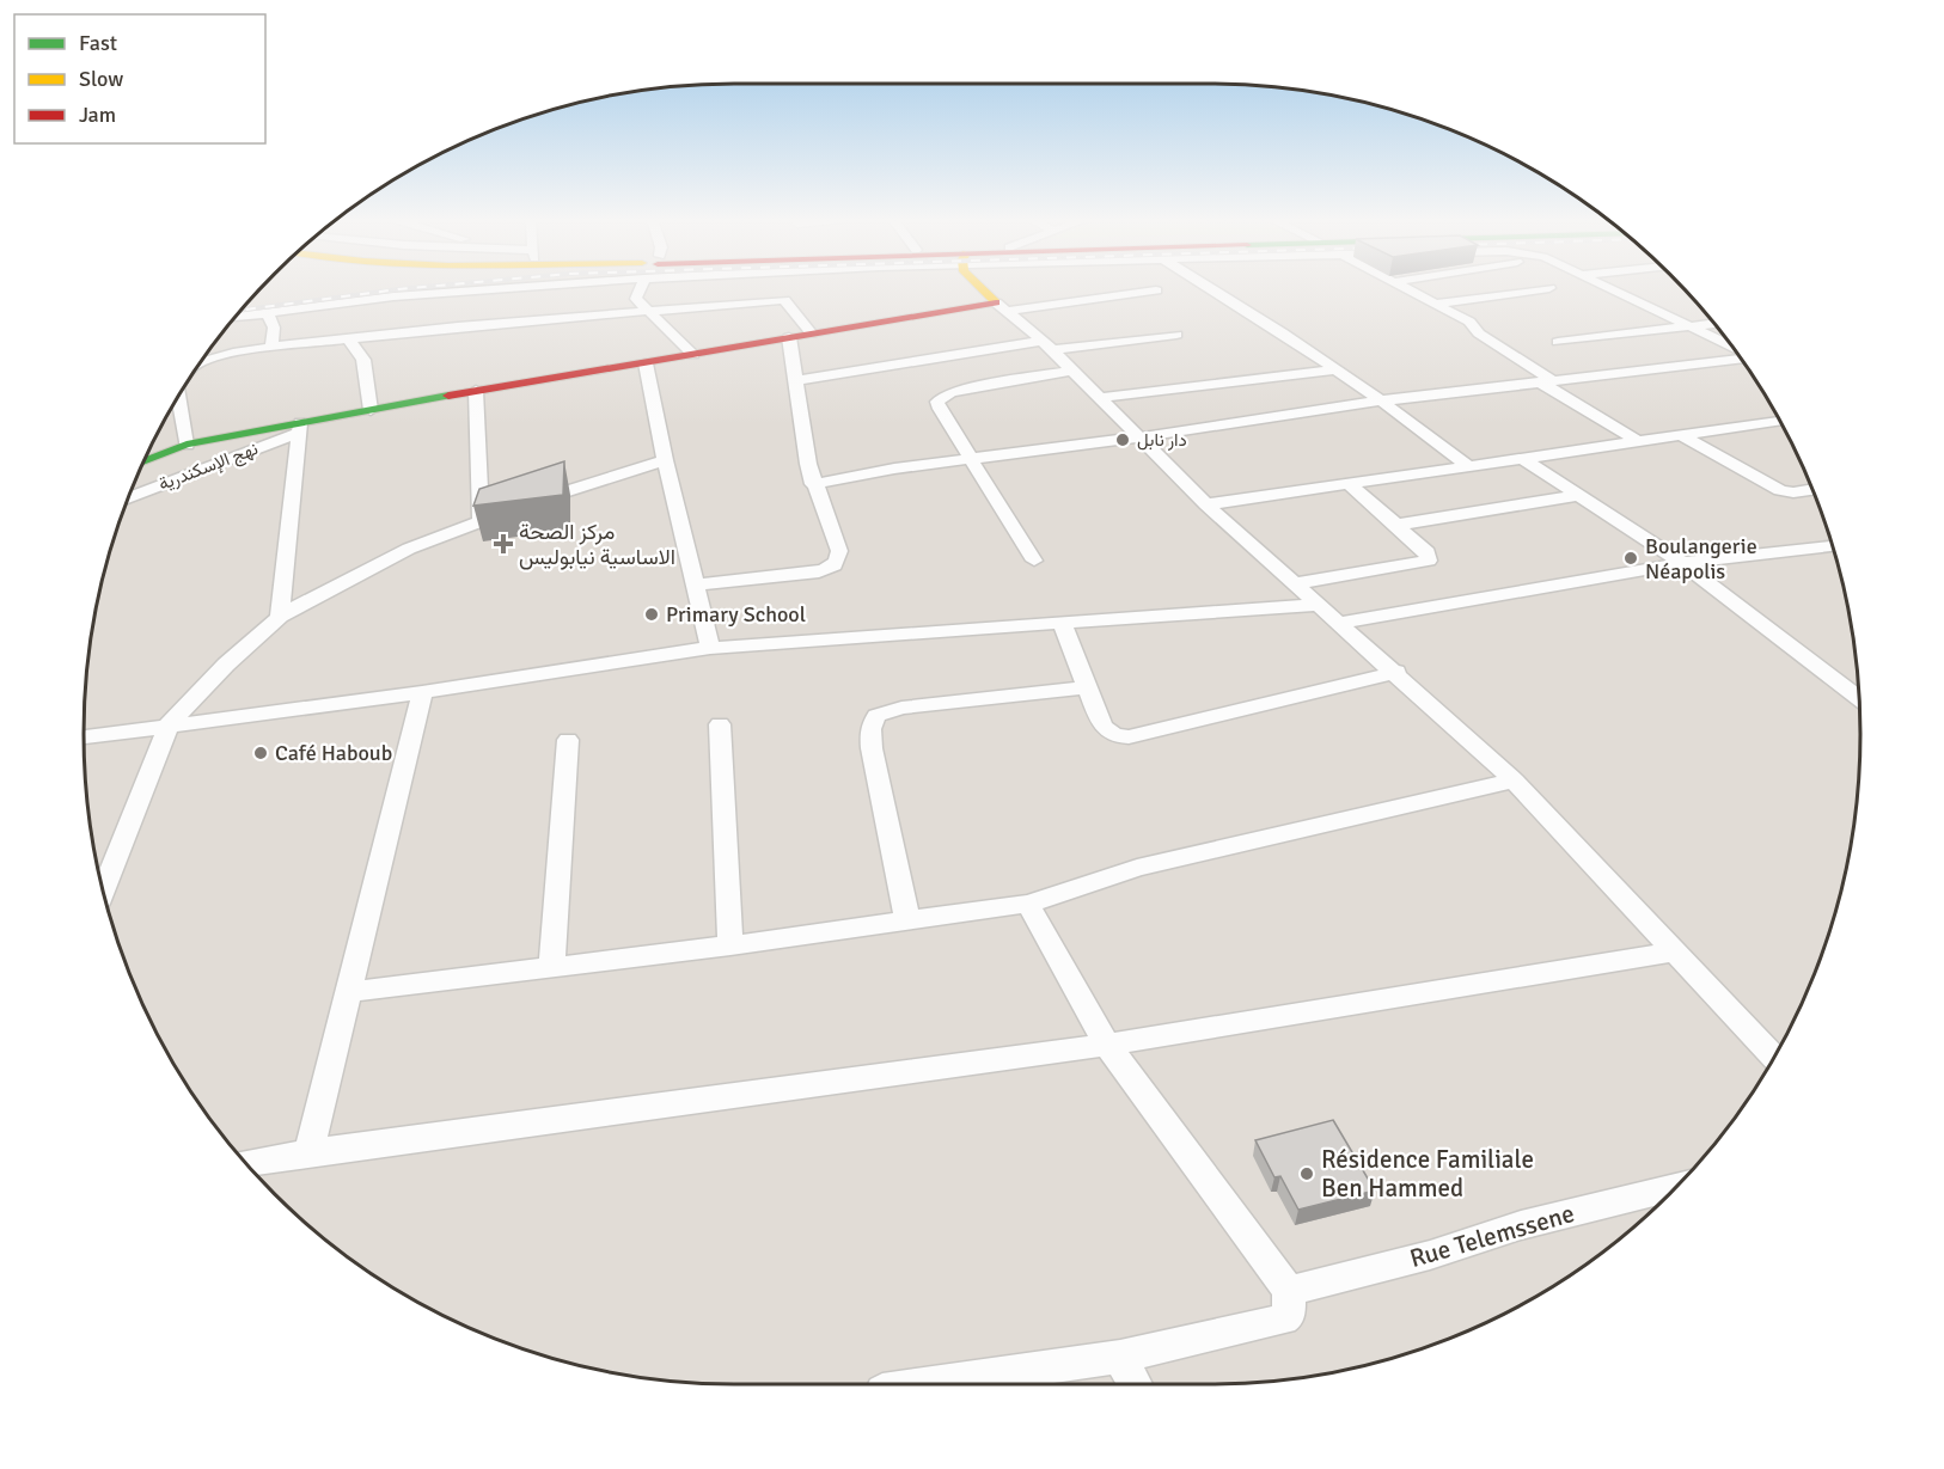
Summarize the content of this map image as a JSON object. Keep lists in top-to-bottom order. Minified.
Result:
{"streets":{"street":["نهج الإسكندرية","Rue Telemssene"]},"places":{"other":["دار نابل","Boulangerie Néapolis","Primary School","Café Haboub","Résidence Familiale Ben Hammed"],"health":["مركز الصحة الاساسية نيابوليس"]},"legend":["Fast","Slow","Jam"]}
